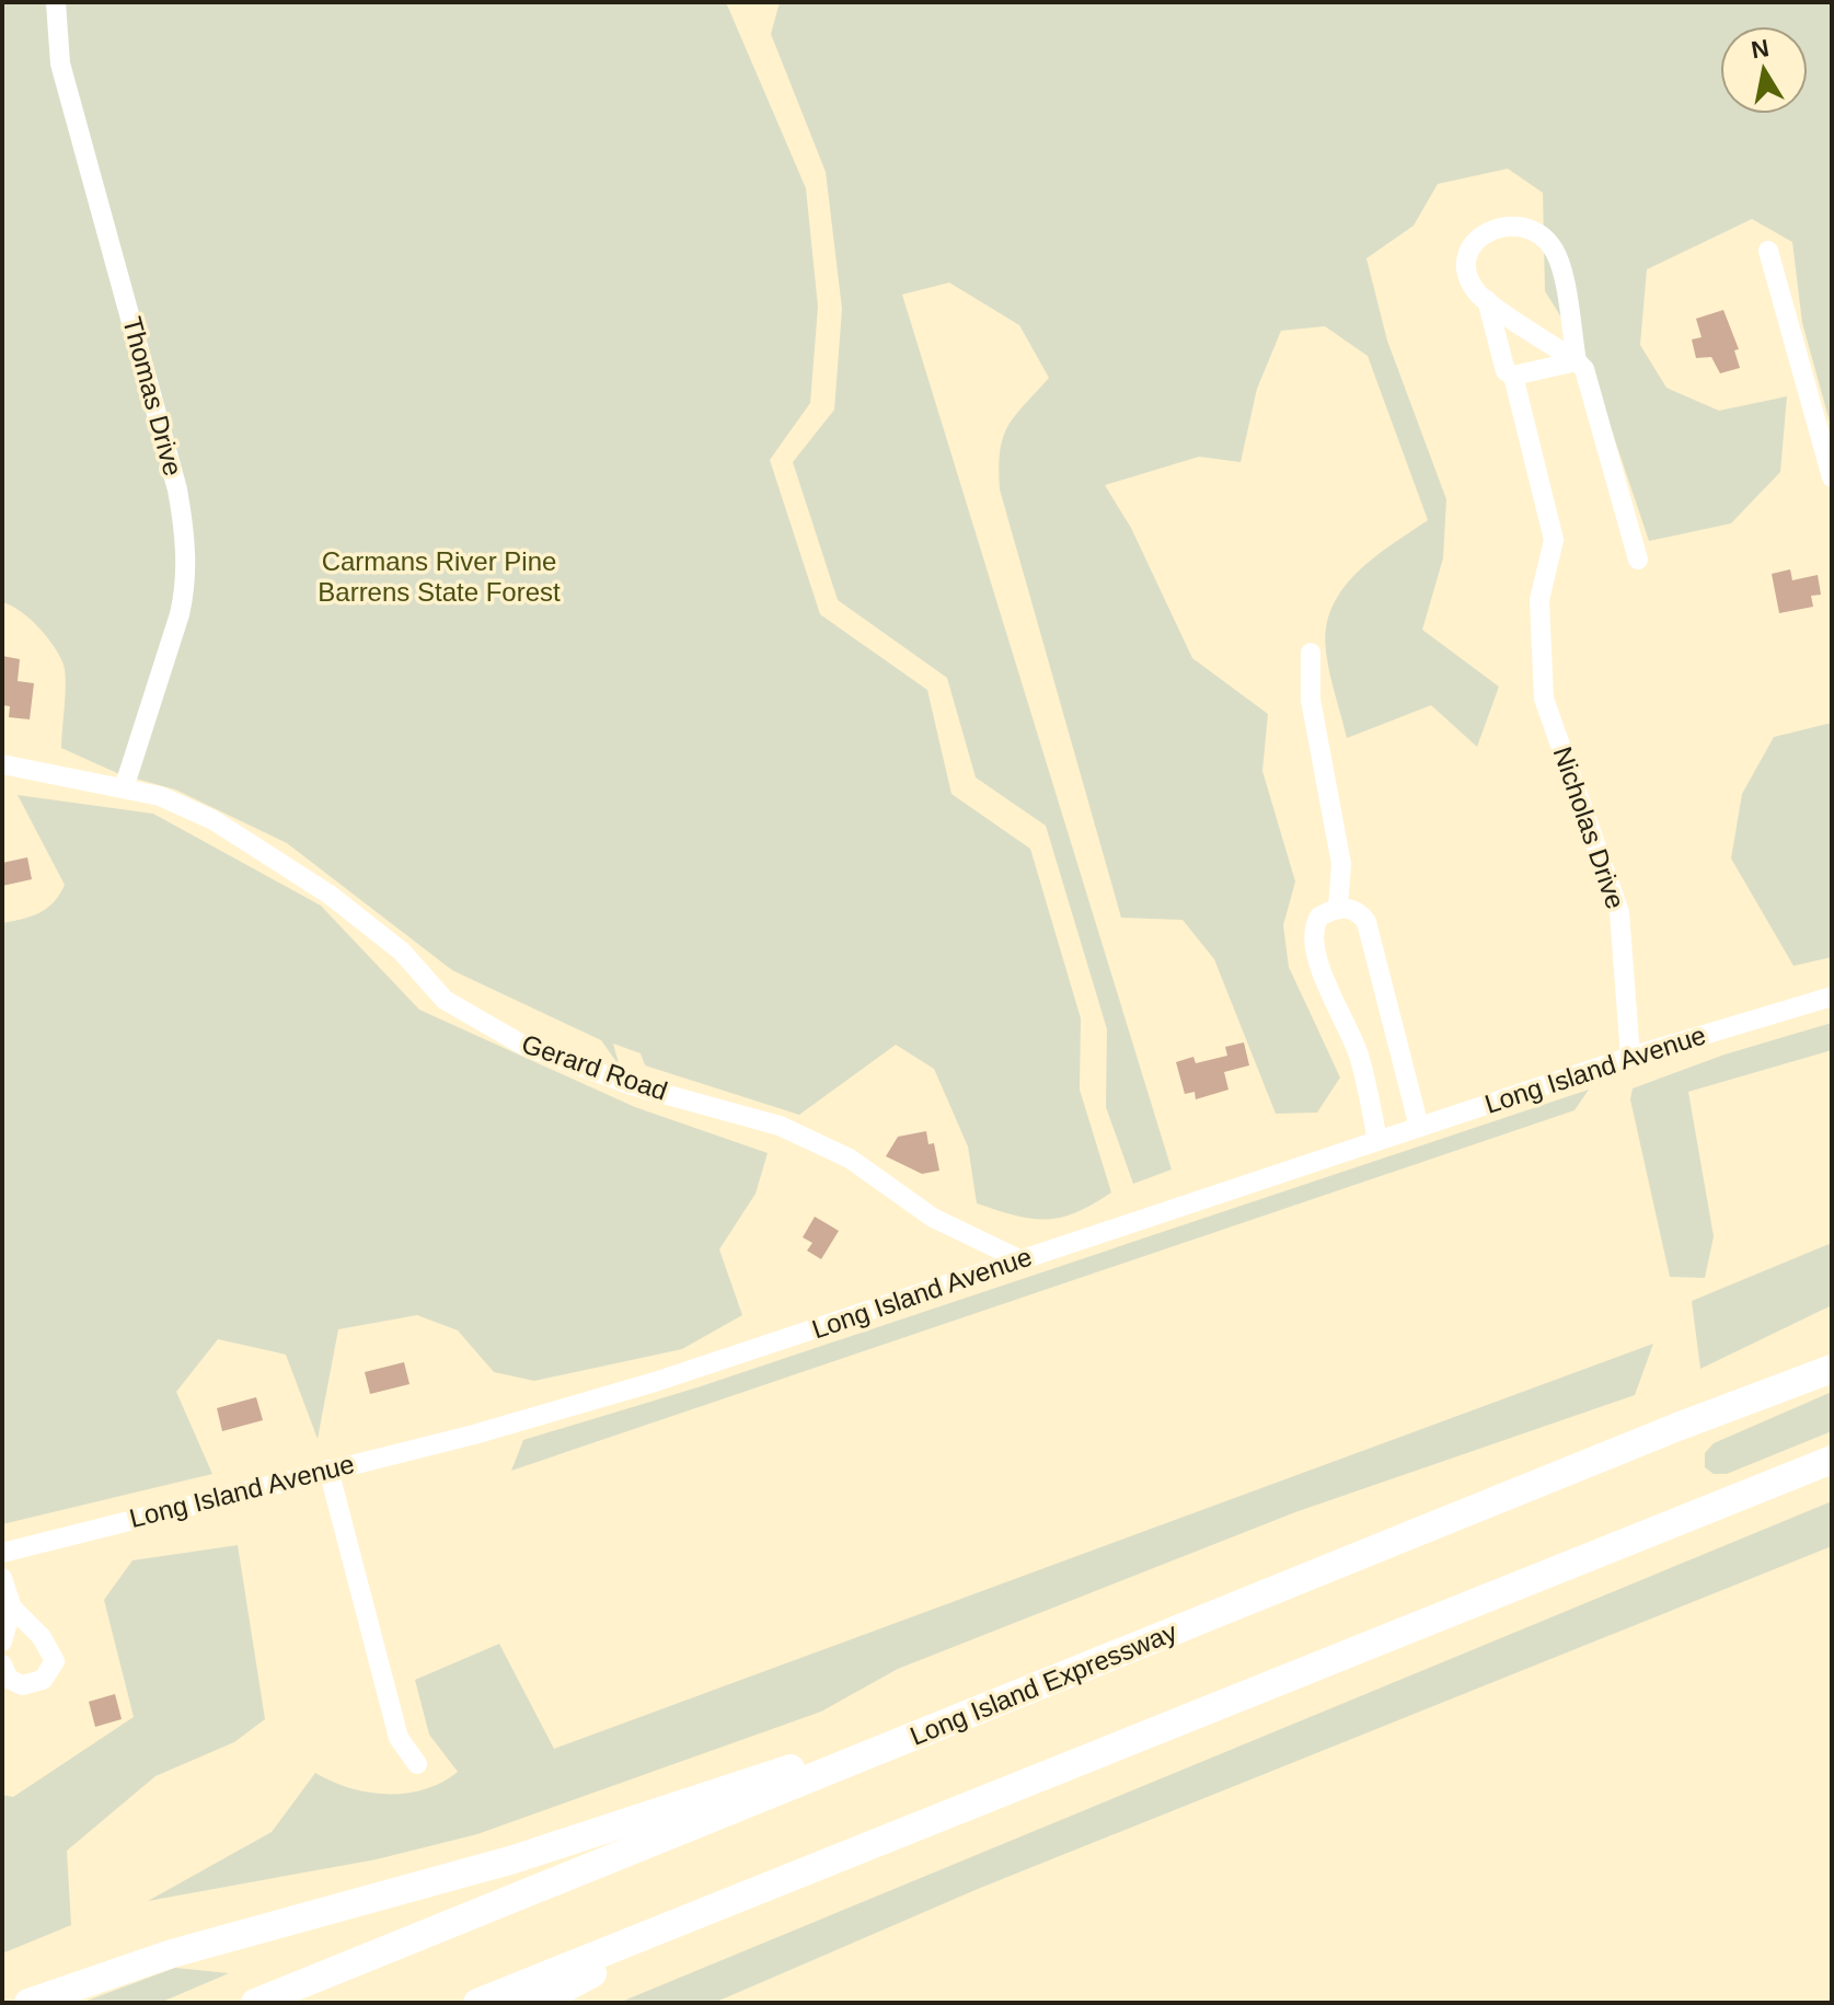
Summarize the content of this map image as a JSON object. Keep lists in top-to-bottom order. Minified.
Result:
{"streets":{"highway":["Long Island Expressway"],"street":["Thomas Drive","Nicholas Drive","Gerard Road","Long Island Avenue"]},"crossings":[["Thomas Drive","Gerard Road"],["Nicholas Drive","Long Island Avenue"],["Gerard Road","Long Island Avenue"]],"parks":["Carmans River Pine Barrens State Forest"],"north":"top"}
